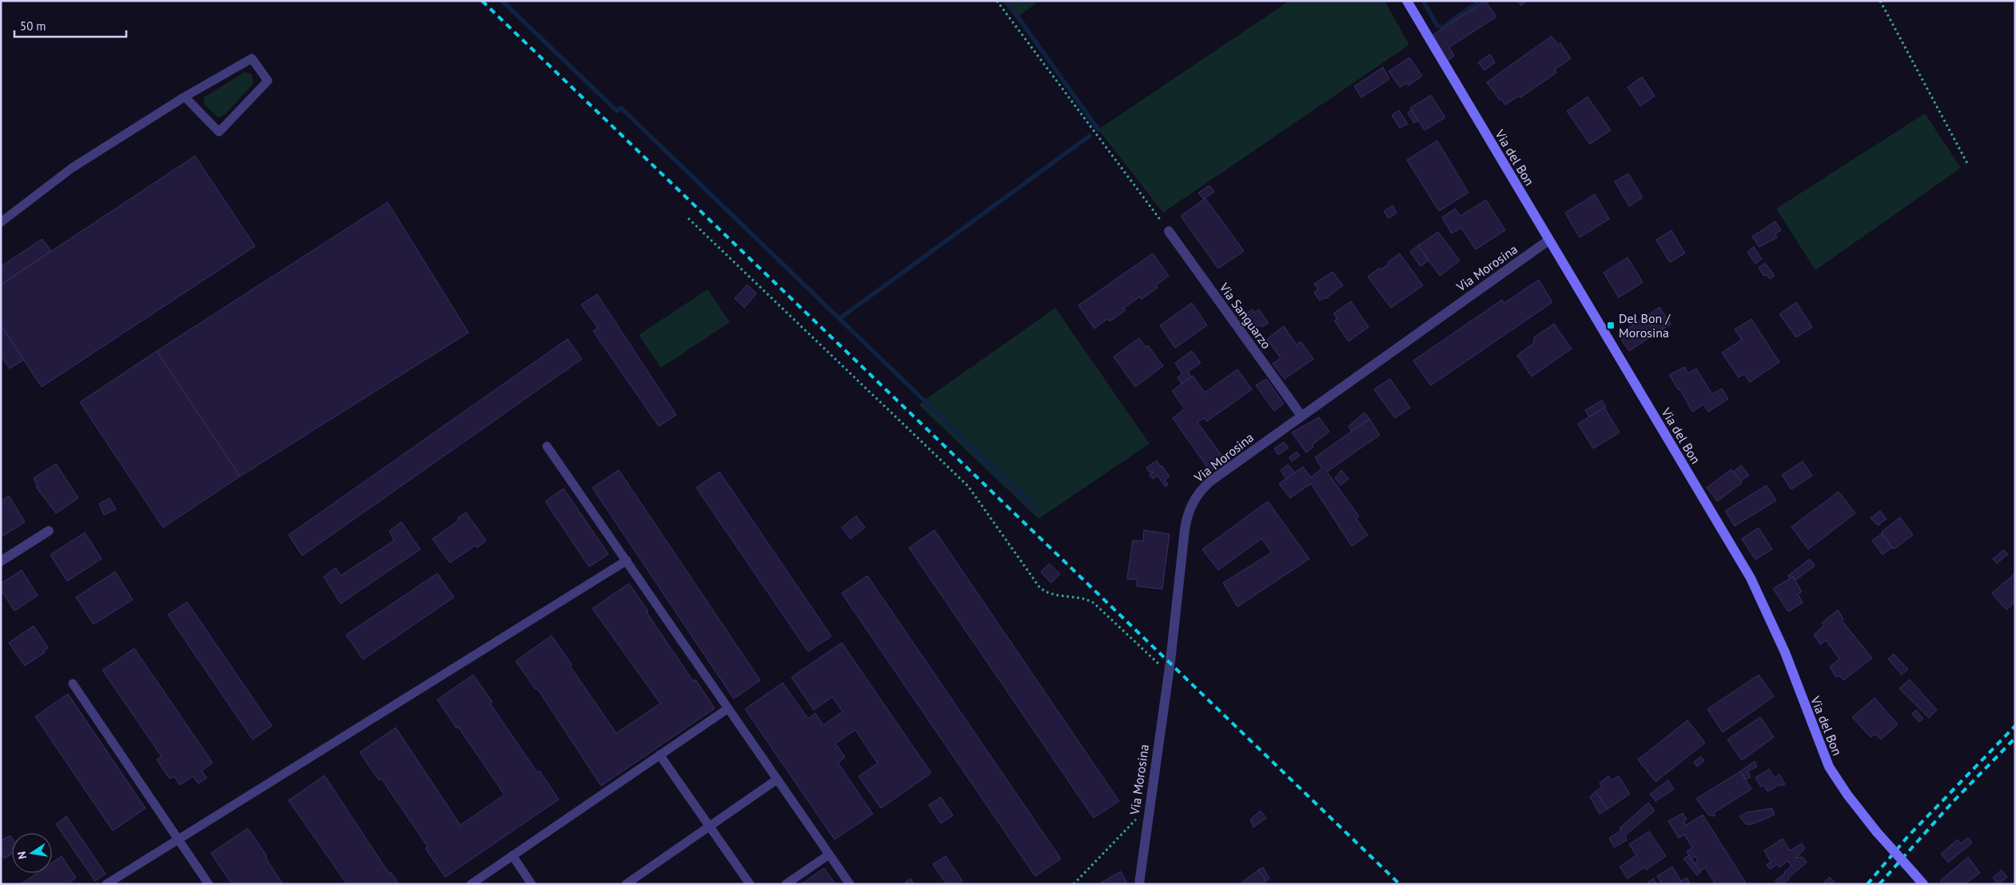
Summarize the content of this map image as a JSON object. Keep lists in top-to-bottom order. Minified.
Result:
{"streets":{"street":["Via del Bon","Via Morosina","Via Sanguarzo"]},"crossings":[["Via del Bon","Via Morosina"],["Via Morosina","Via Sanguarzo"]],"places":{"transit":["Del Bon / Morosina"]},"scale_bar":"50 m","north":"left"}
